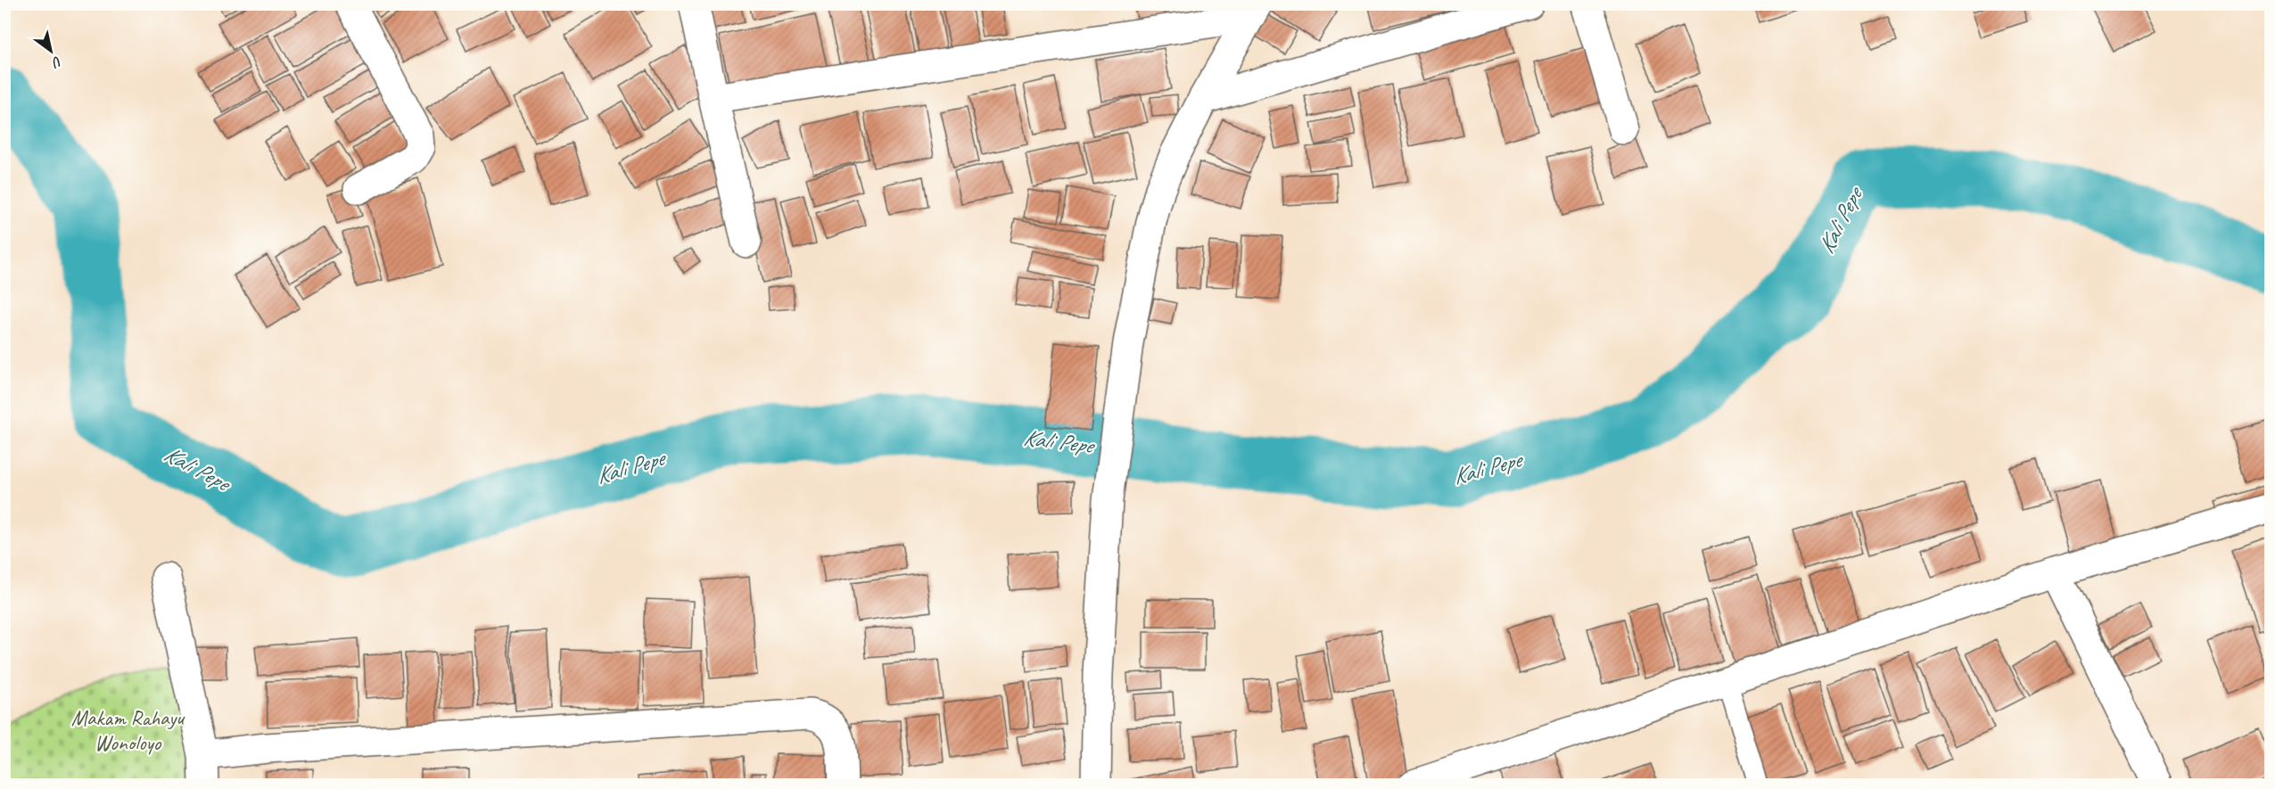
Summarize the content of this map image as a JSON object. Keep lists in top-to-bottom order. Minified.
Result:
{"water":["Kali Pepe"],"parks":["Makam Rahayu Wonoloyo"],"north":"bottom right"}
